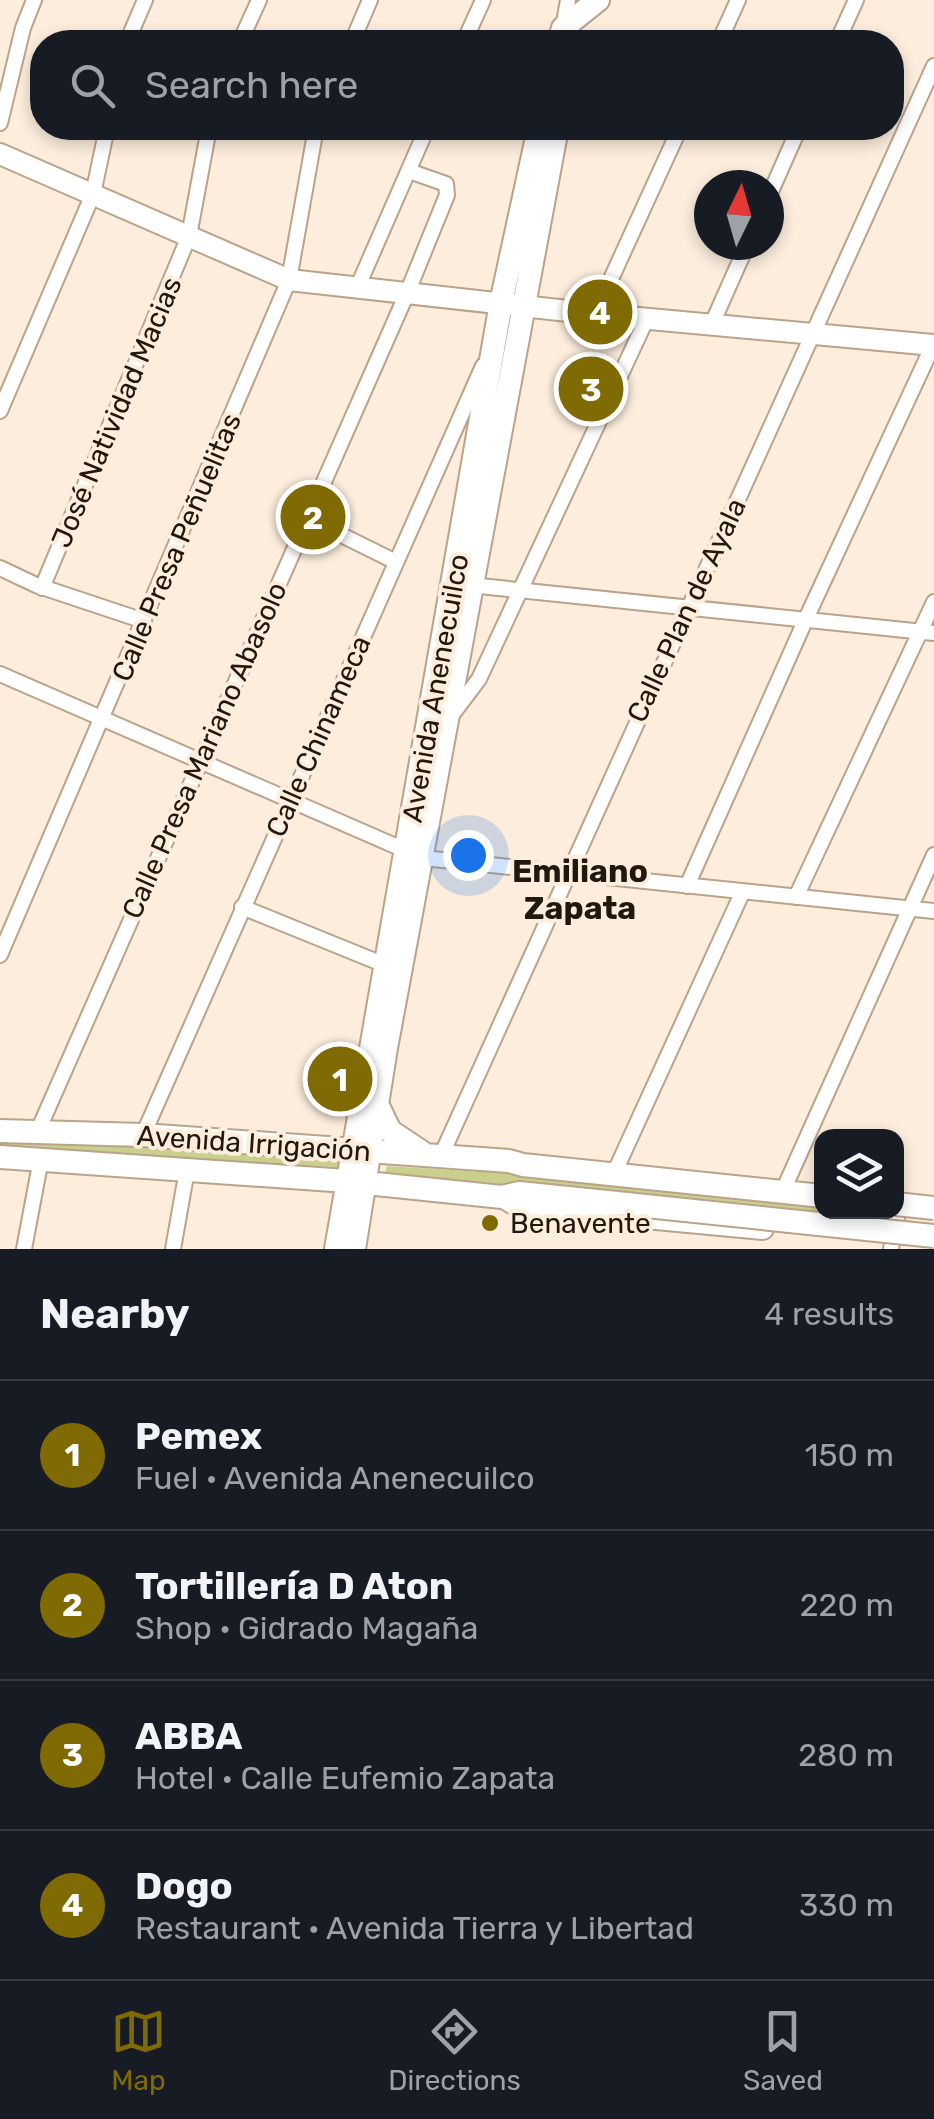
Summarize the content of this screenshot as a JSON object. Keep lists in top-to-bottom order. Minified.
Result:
{"streets":{"main road":["Avenida Anenecuilco","Avenida Irrigación"],"street":["José Natividad Macias","Calle Presa Peñuelitas","Calle Plan de Ayala","Calle Chinameca","Calle Presa Mariano Abasolo"]},"crossings":[["Calle Plan de Ayala","Avenida Irrigación"],["Avenida Anenecuilco","Calle Chinameca"],["Avenida Anenecuilco","Avenida Irrigación"],["Calle Chinameca","Avenida Irrigación"],["Calle Presa Mariano Abasolo","Avenida Irrigación"]],"districts":["Emiliano Zapata"],"places":["Benavente"],"north":"top","page":{"search":"Search here","pins":["4","3","2","1"],"heading":["Nearby","4 results"],"list":[{"mark":"1","name":"Pemex","note":"Fuel · Avenida Anenecuilco","value":"150 m"},{"mark":"2","name":"Tortillería D Aton","note":"Shop · Gidrado Magaña","value":"220 m"},{"mark":"3","name":"ABBA","note":"Hotel · Calle Eufemio Zapata","value":"280 m"},{"mark":"4","name":"Dogo","note":"Restaurant · Avenida Tierra y Libertad","value":"330 m"}],"nav":["Map","Directions","Saved"]}}
